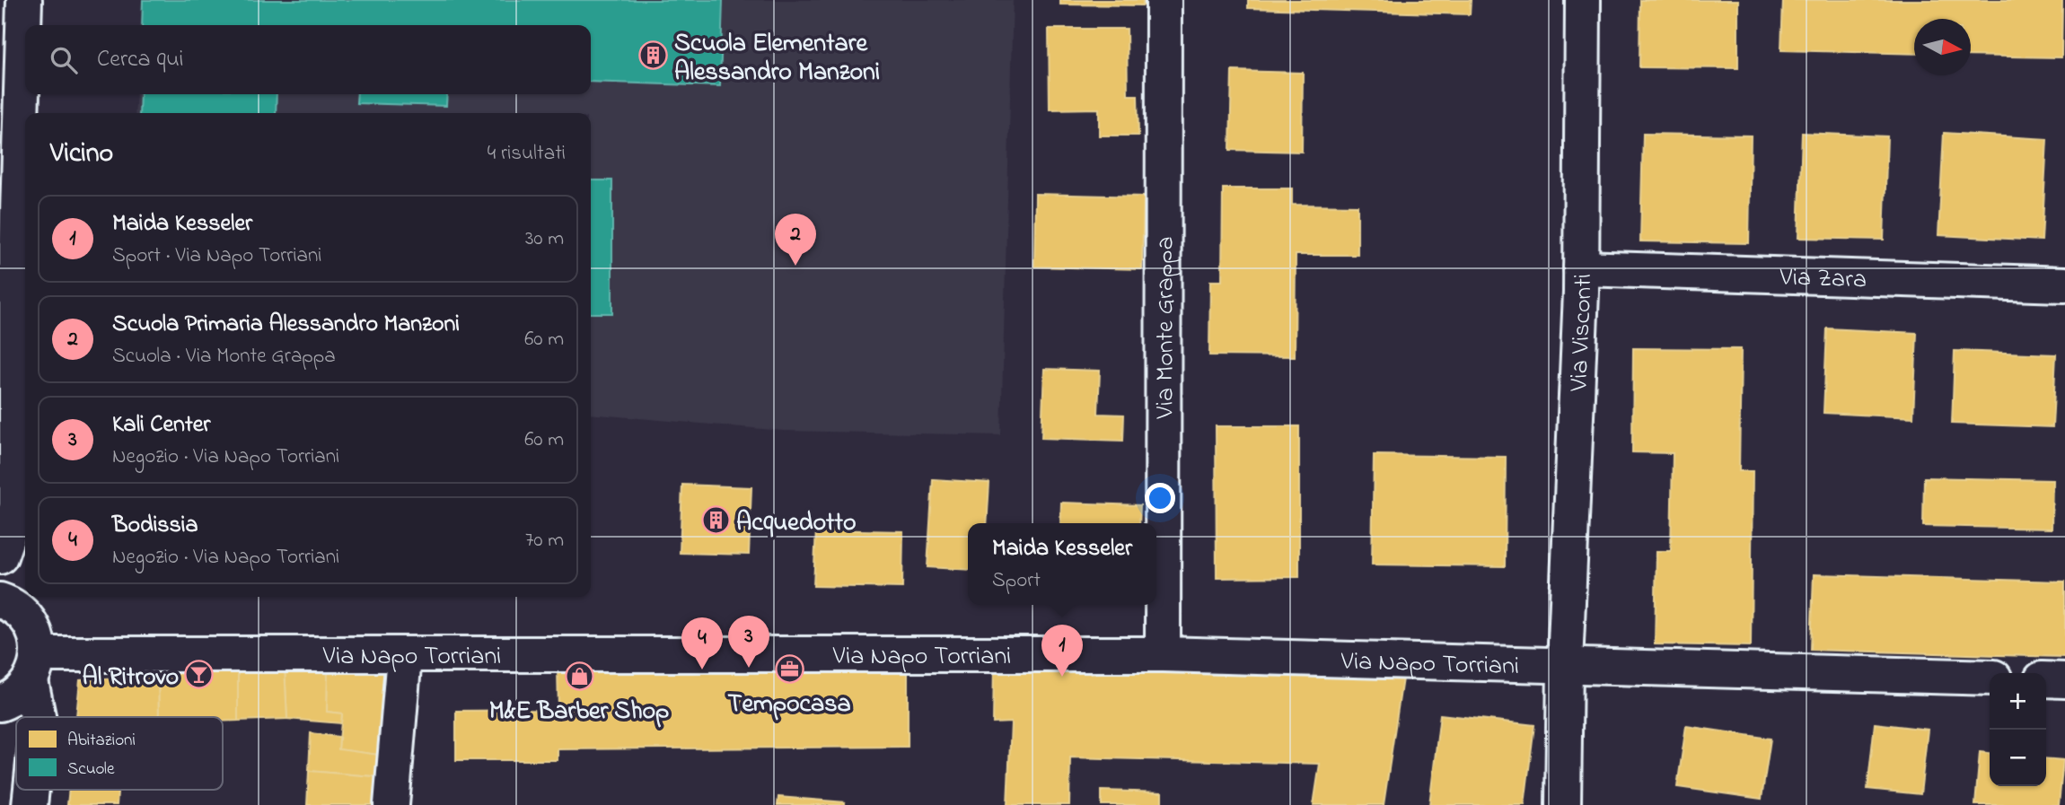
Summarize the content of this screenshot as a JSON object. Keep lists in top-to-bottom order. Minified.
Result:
{"streets":{"street":["Via Zara","Via Monte Grappa","Via Visconti","Via Napo Torriani"]},"crossings":[["Via Zara","Via Visconti"],["Via Monte Grappa","Via Napo Torriani"],["Via Visconti","Via Napo Torriani"]],"places":{"building":["Scuola Elementare Alessandro Manzoni","Acquedotto"],"office":["Tempocasa"],"bar":["Al Ritrovo"],"shop":["M&E Barber Shop"]},"legend":["Abitazioni","Scuole"],"north":"right","page":{"search":"Cerca qui","heading":["Vicino","4 risultati"],"list":[{"mark":"1","name":"Maida Kesseler","note":"Sport · Via Napo Torriani","value":"30 m"},{"mark":"2","name":"Scuola Primaria Alessandro Manzoni","note":"Scuola · Via Monte Grappa","value":"60 m"},{"mark":"3","name":"Kali Center","note":"Negozio · Via Napo Torriani","value":"60 m"},{"mark":"4","name":"Bodissia","note":"Negozio · Via Napo Torriani","value":"70 m"}],"pins":["2","3","4","1"],"popup":["Maida Kesseler","Sport"],"map_buttons":["+","−"]}}
